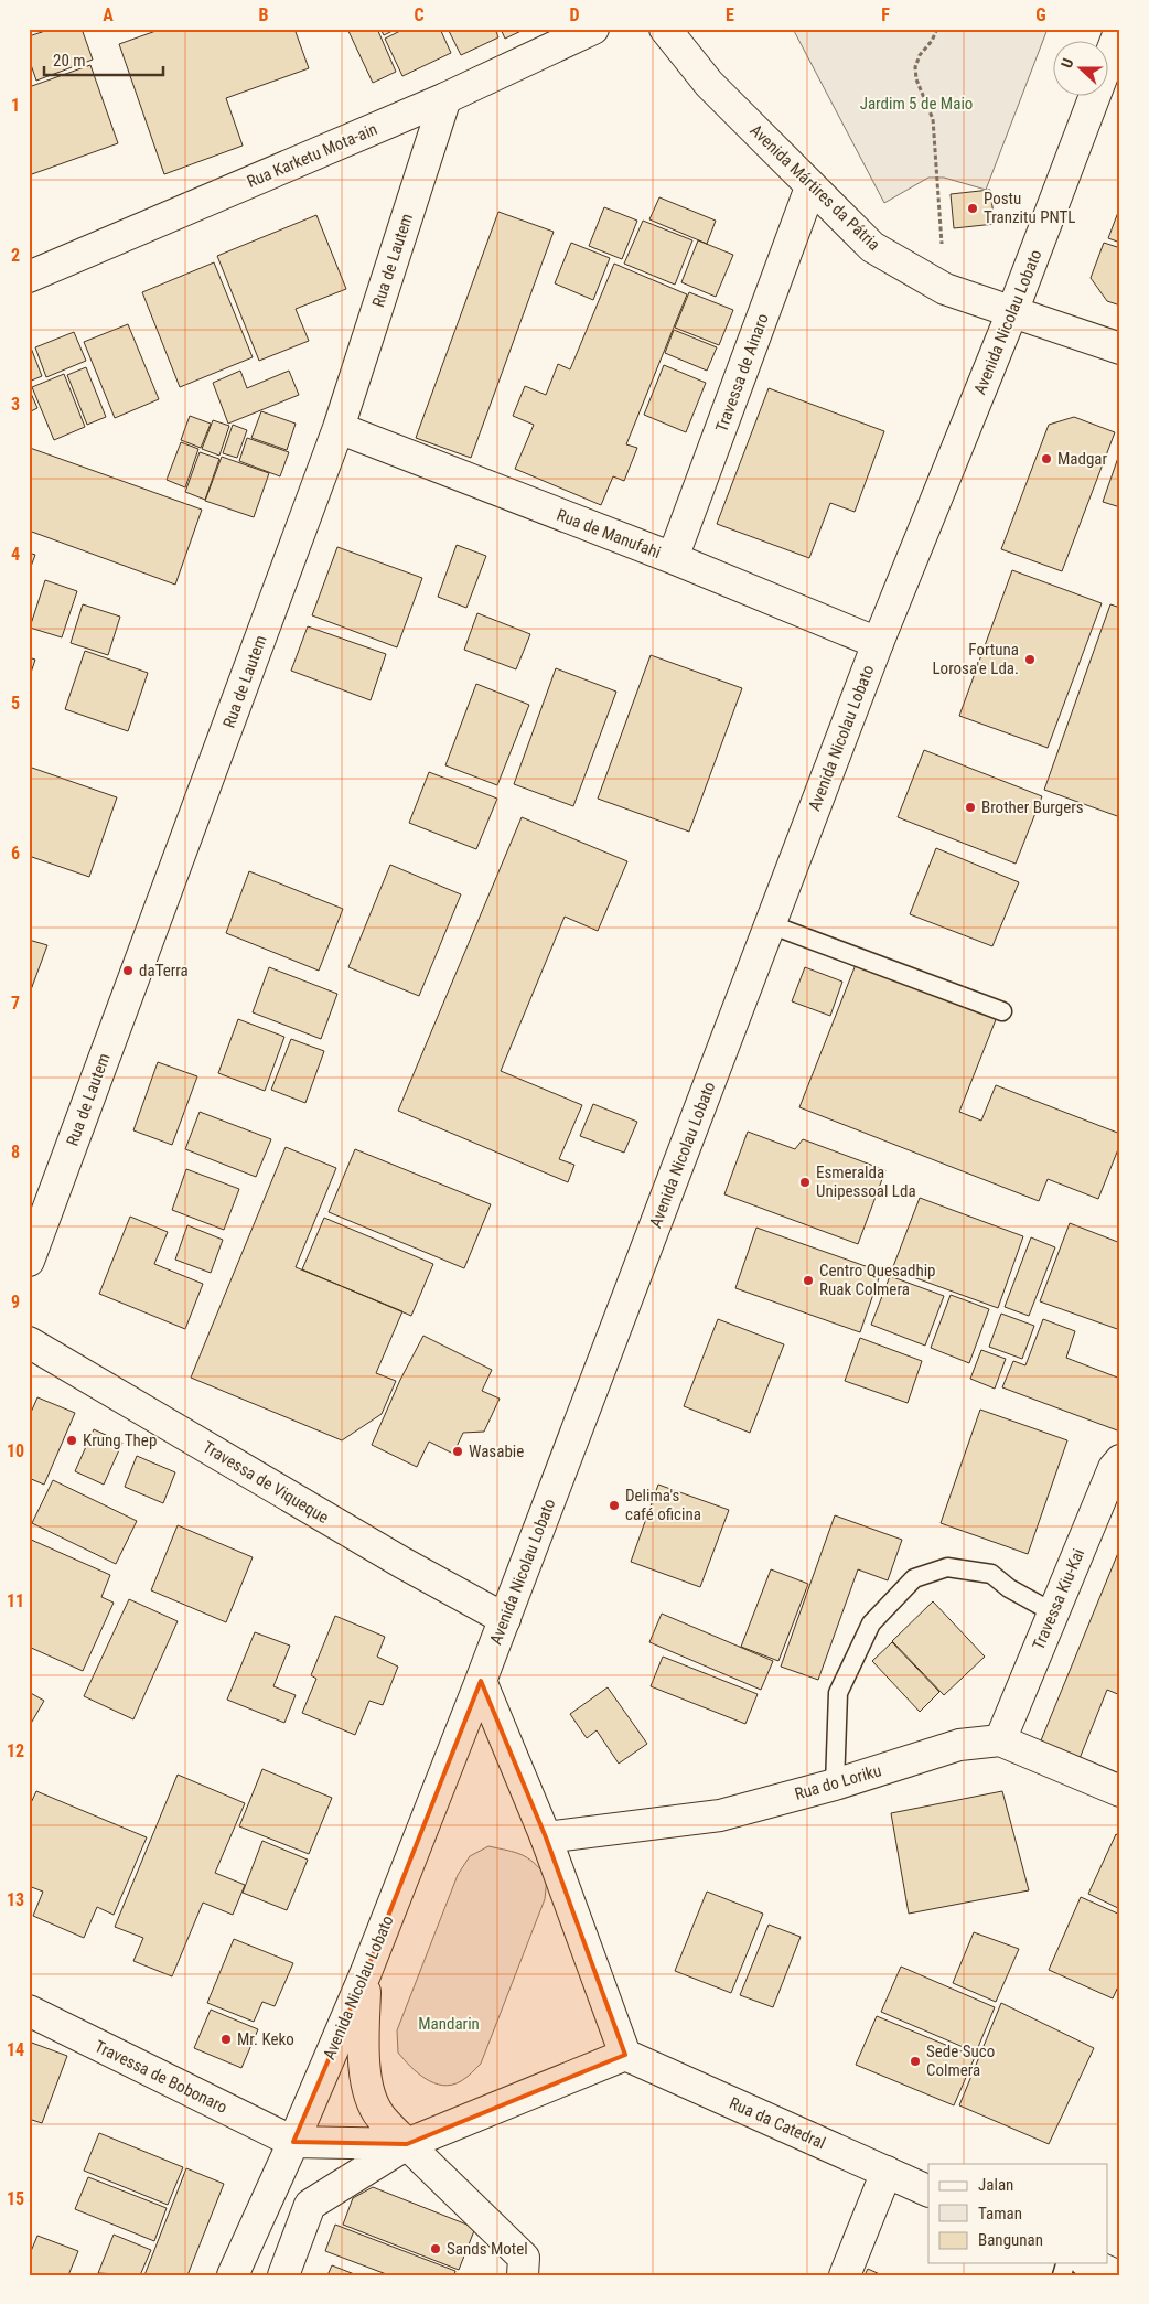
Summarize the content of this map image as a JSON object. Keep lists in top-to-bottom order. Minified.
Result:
{"streets":{"street":["Rua Karketu Mota-ain","Avenida Mártires da Pátria","Rua de Lautem","Avenida Nicolau Lobato","Travessa de Ainaro","Rua de Manufahi","Travessa de Viqueque","Travessa Kiu-Kai","Rua do Loriku","Travessa de Bobonaro","Rua da Catedral"]},"crossings":[["Rua Karketu Mota-ain","Rua de Lautem"],["Avenida Mártires da Pátria","Avenida Nicolau Lobato"],["Avenida Mártires da Pátria","Travessa de Ainaro"],["Rua de Lautem","Rua de Manufahi"],["Avenida Nicolau Lobato","Rua de Manufahi"],["Avenida Nicolau Lobato","Travessa de Viqueque"],["Avenida Nicolau Lobato","Travessa de Bobonaro"],["Travessa de Ainaro","Rua de Manufahi"],["Travessa Kiu-Kai","Rua do Loriku"]],"parks":["Jardim 5 de Maio","Mandarin"],"places":["Postu Tranzitu PNTL","Madgar","Fortuna Lorosa'e Lda.","Brother Burgers","daTerra","Esmeralda Unipessoal Lda","Centro Quesadhip Ruak Colmera","Krung Thep","Wasabie","Delima's café oficina","Mr. Keko","Sede Suco Colmera","Sands Motel"],"legend":["Jalan","Taman","Bangunan"],"scale_bar":"20 m","north":"left","grid":{"columns":["A","B","C","D","E","F","G"],"rows":["1","2","3","4","5","6","7","8","9","10","11","12","13","14","15"]}}
